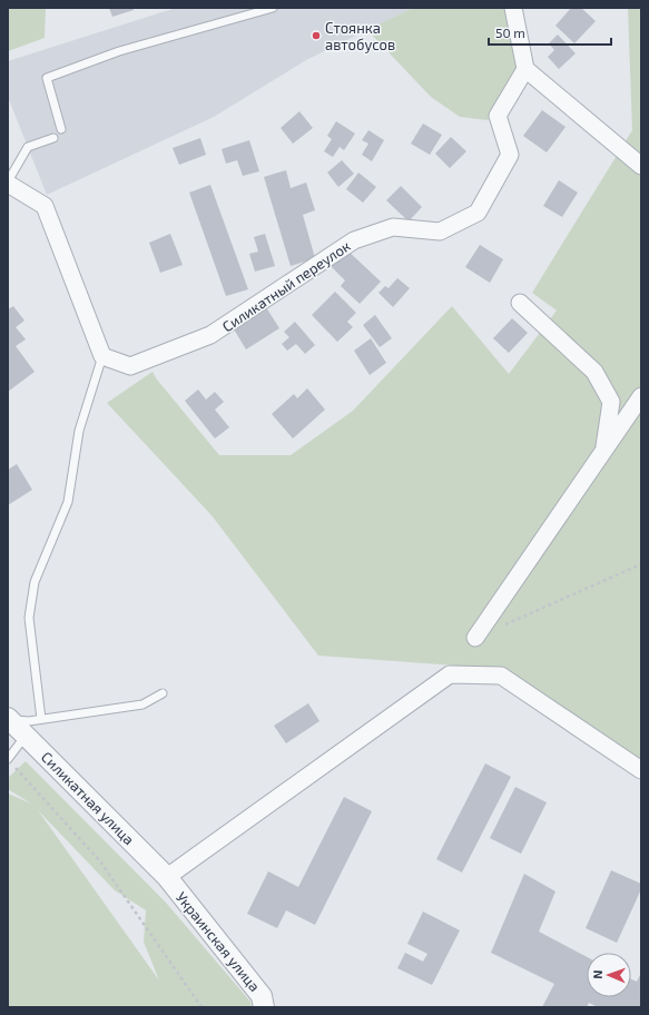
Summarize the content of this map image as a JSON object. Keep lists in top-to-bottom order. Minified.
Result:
{"streets":{"street":["Силикатный переулок","Силикатная улица","Украинская улица"]},"crossings":[["Силикатная улица","Украинская улица"]],"places":["Стоянка автобусов"],"scale_bar":"50 m","north":"left"}
